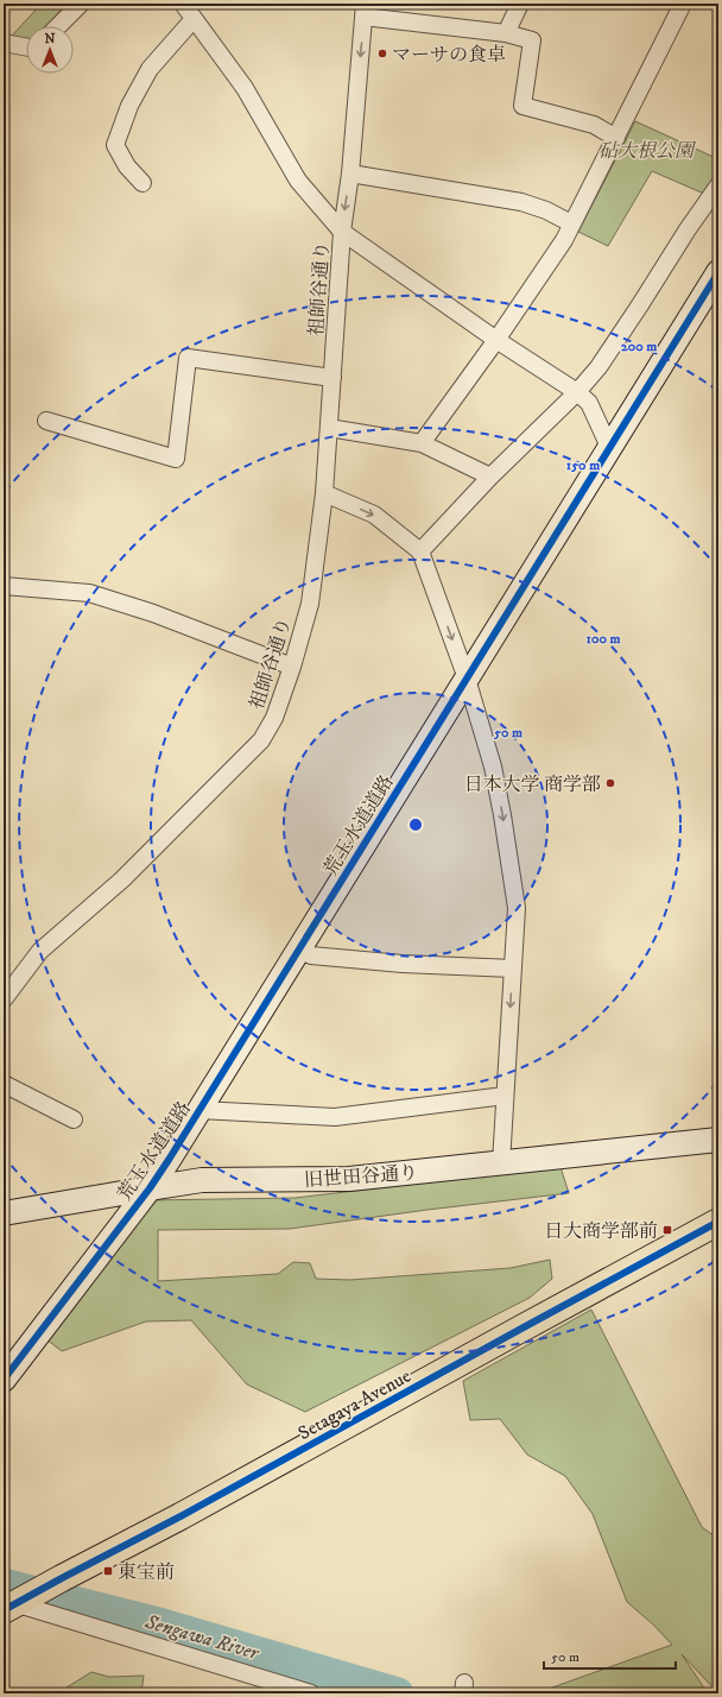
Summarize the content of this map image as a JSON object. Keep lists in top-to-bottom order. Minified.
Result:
{"streets":{"main road":["荒玉水道道路","旧世田谷通り","Setagaya Avenue"],"street":["祖師谷通り"]},"crossings":[["荒玉水道道路","旧世田谷通り"]],"water":["Sengawa River"],"parks":["砧大根公園"],"places":{"other":["マーサの食卓","日本大学 商学部"],"transit":["日大商学部前","東宝前"]},"scale_bar":"50 m","north":"top","rings":["200 m","150 m","100 m","50 m"]}
